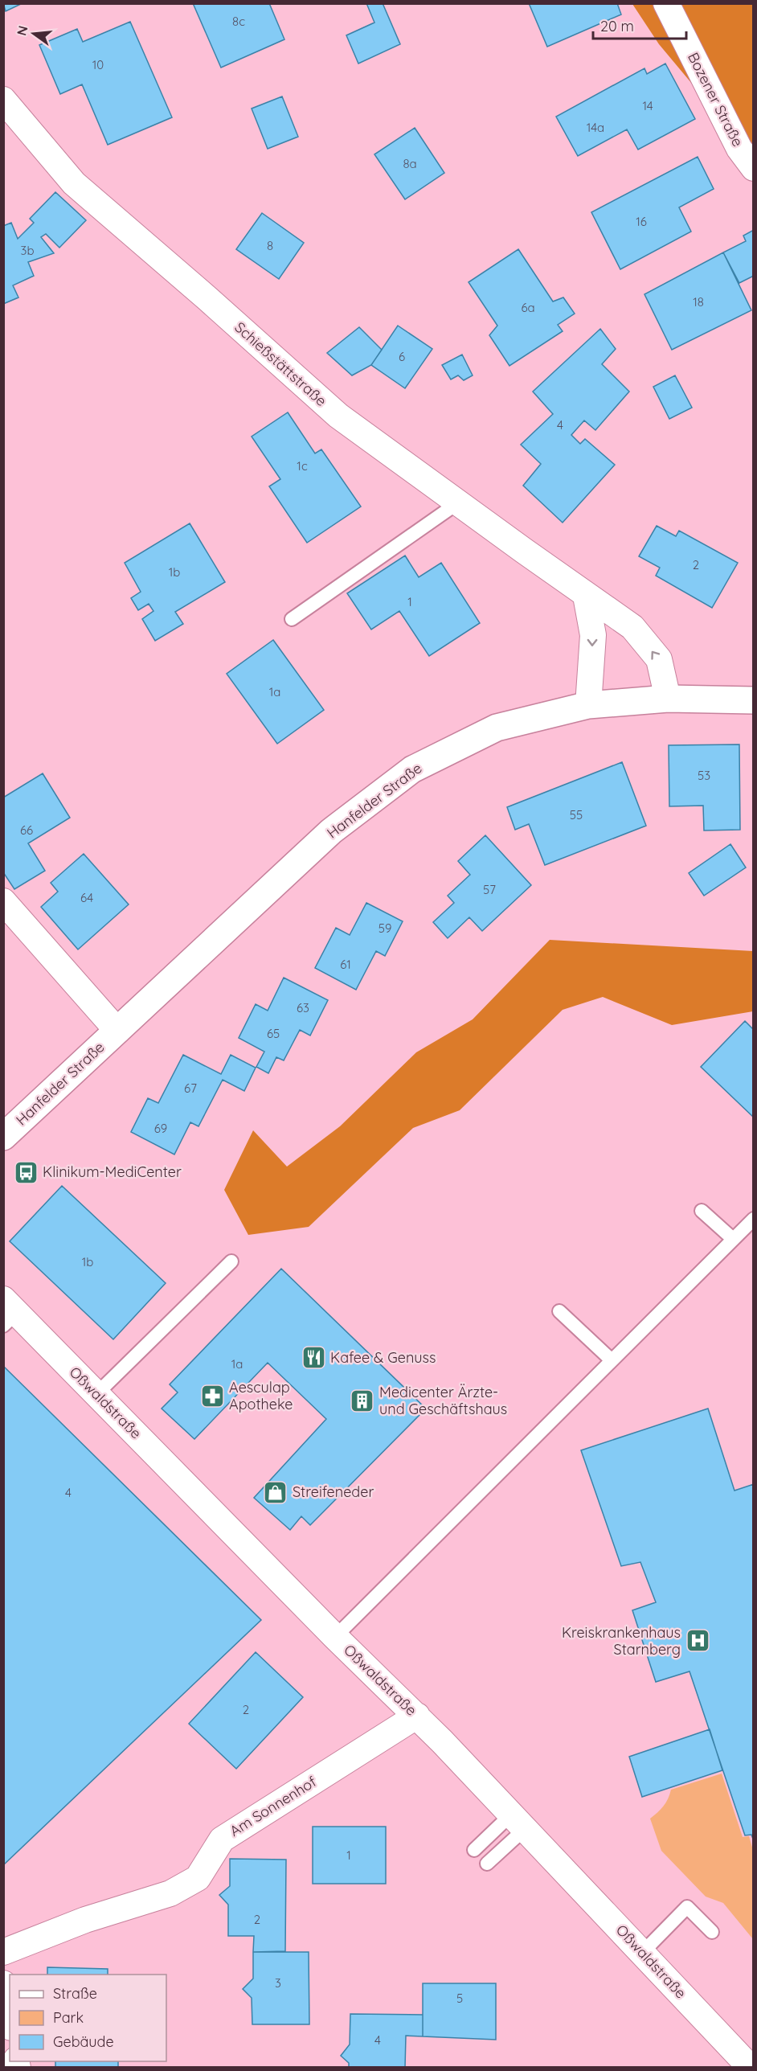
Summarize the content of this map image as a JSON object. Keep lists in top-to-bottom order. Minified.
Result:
{"streets":{"street":["Bozener Straße","Schießstättstraße","Hanfelder Straße","Oßwaldstraße","Am Sonnenhof"]},"crossings":[["Schießstättstraße","Hanfelder Straße"],["Oßwaldstraße","Am Sonnenhof"]],"places":{"bus stop":["Klinikum-MediCenter"],"restaurant":["Kafee & Genuss"],"pharmacy":["Aesculap Apotheke"],"building":["Medicenter Ärzte- und Geschäftshaus"],"shop":["Streifeneder"],"hospital":["Kreiskrankenhaus Starnberg"]},"house_numbers":["8c","10","14","14a","8a","16","8","3b","18","6a","6","4","1c","2","1b","1","1a","53","55","66","57","64","59","61","63","65","67","69","1b","1a","4","2","1","2","3","5","4"],"legend":["Straße","Park","Gebäude"],"scale_bar":"20 m","north":"left"}
